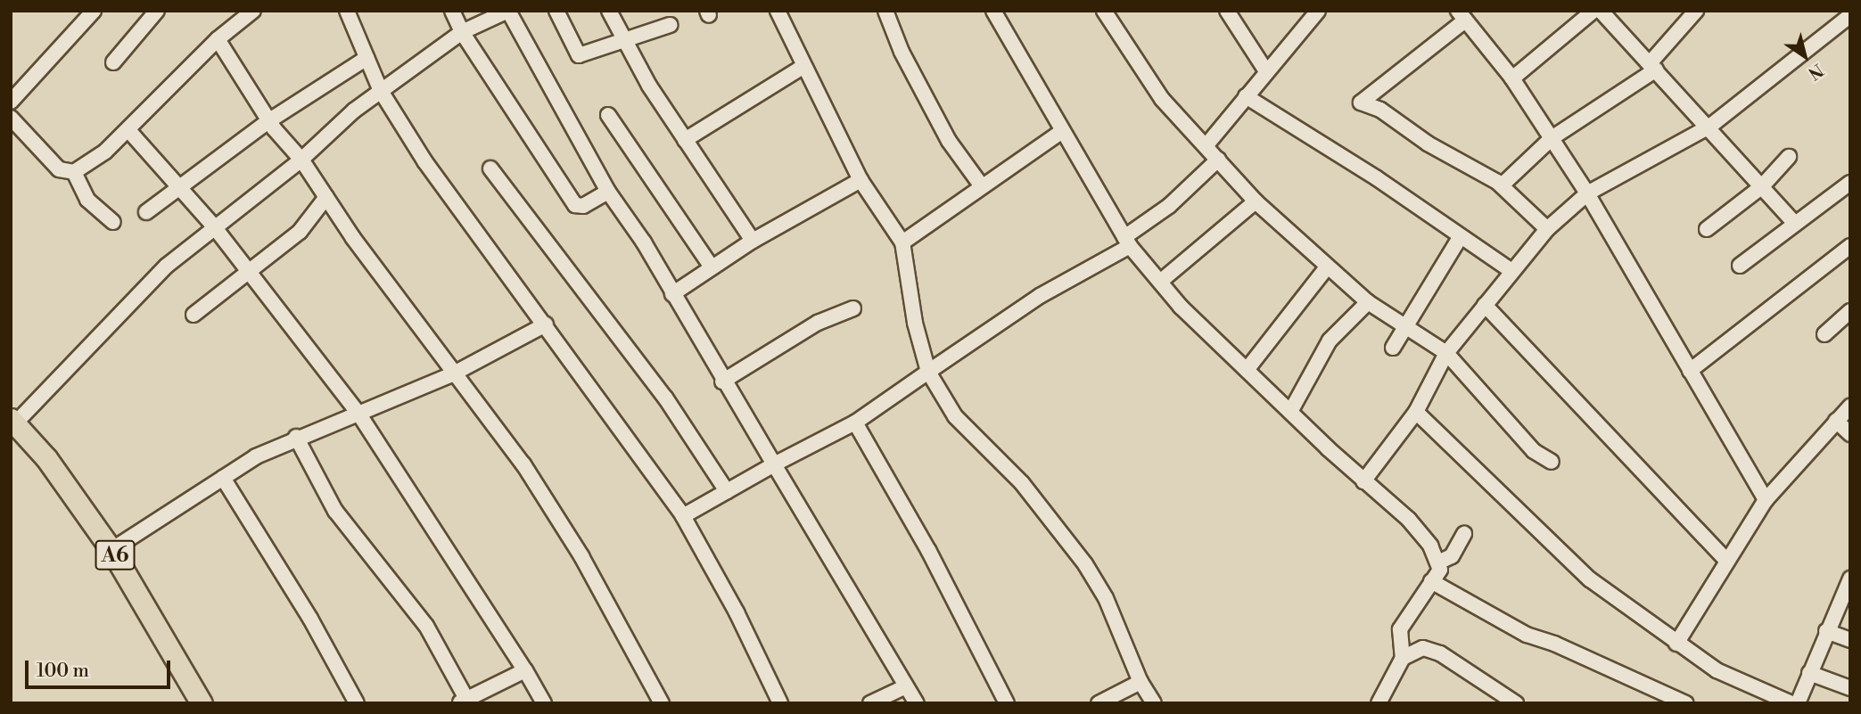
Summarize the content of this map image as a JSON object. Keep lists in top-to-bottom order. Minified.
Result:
{"streets":{"highway":["A6"]},"scale_bar":"100 m","north":"bottom right"}
